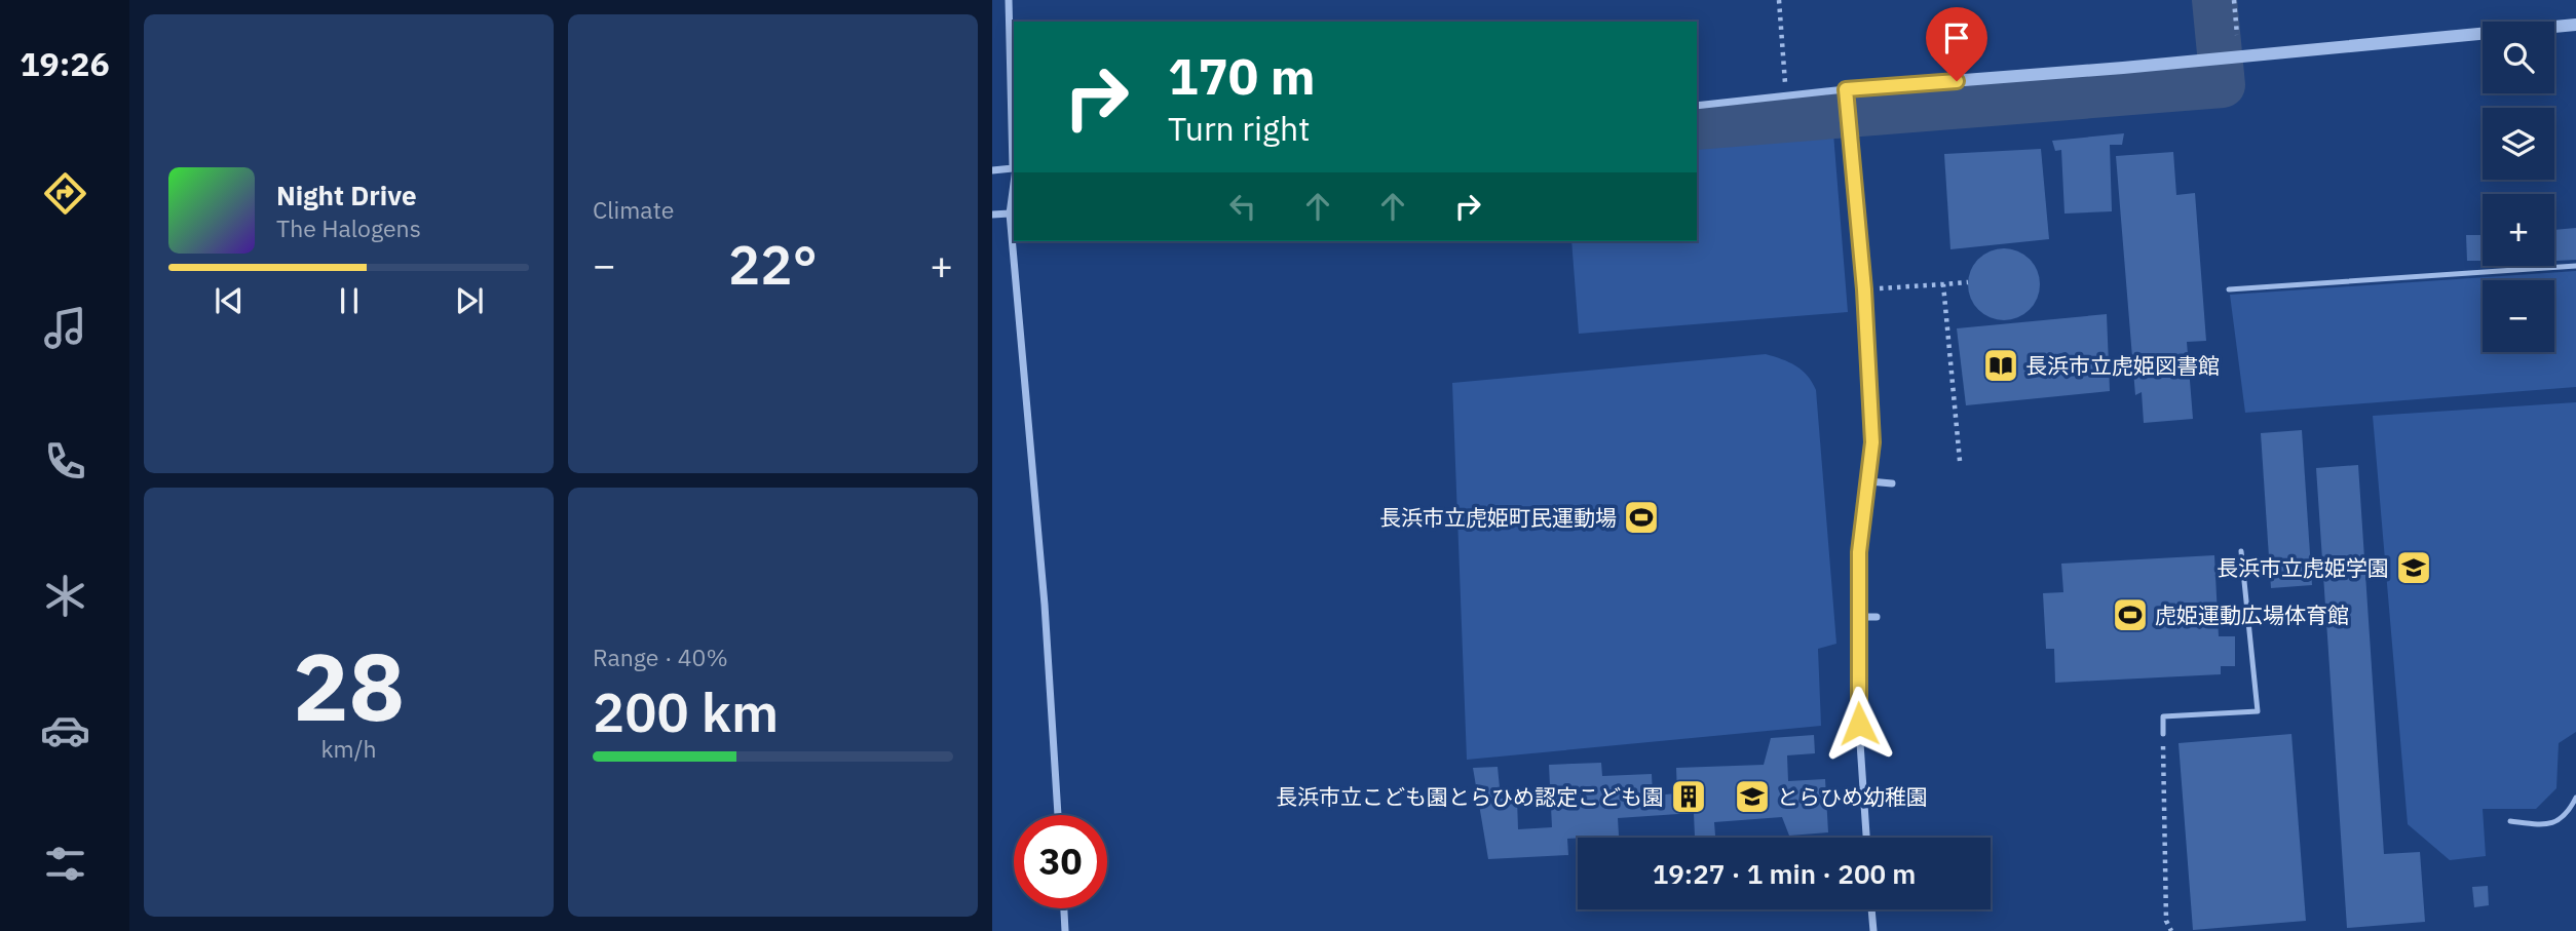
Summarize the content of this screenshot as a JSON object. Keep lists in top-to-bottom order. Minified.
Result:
{"places":{"library":["長浜市立虎姫図書館"],"sports":["長浜市立虎姫町民運動場","虎姫運動広場体育館"],"school or university":["長浜市立虎姫学園","とらひめ幼稚園"],"building":["長浜市立こども園とらひめ認定こども園"]},"page":{"tabs":"19:26","tile":["Climate",["28","km/h"],["Range · 40%","200 km"]],"map_buttons":["+","−"],"turn":["170 m","Turn right"],"song":["Night Drive","The Halogens"],"heat":["−","22°","+"],"limit":"30","trip":"19:27 · 1 min · 200 m"}}
